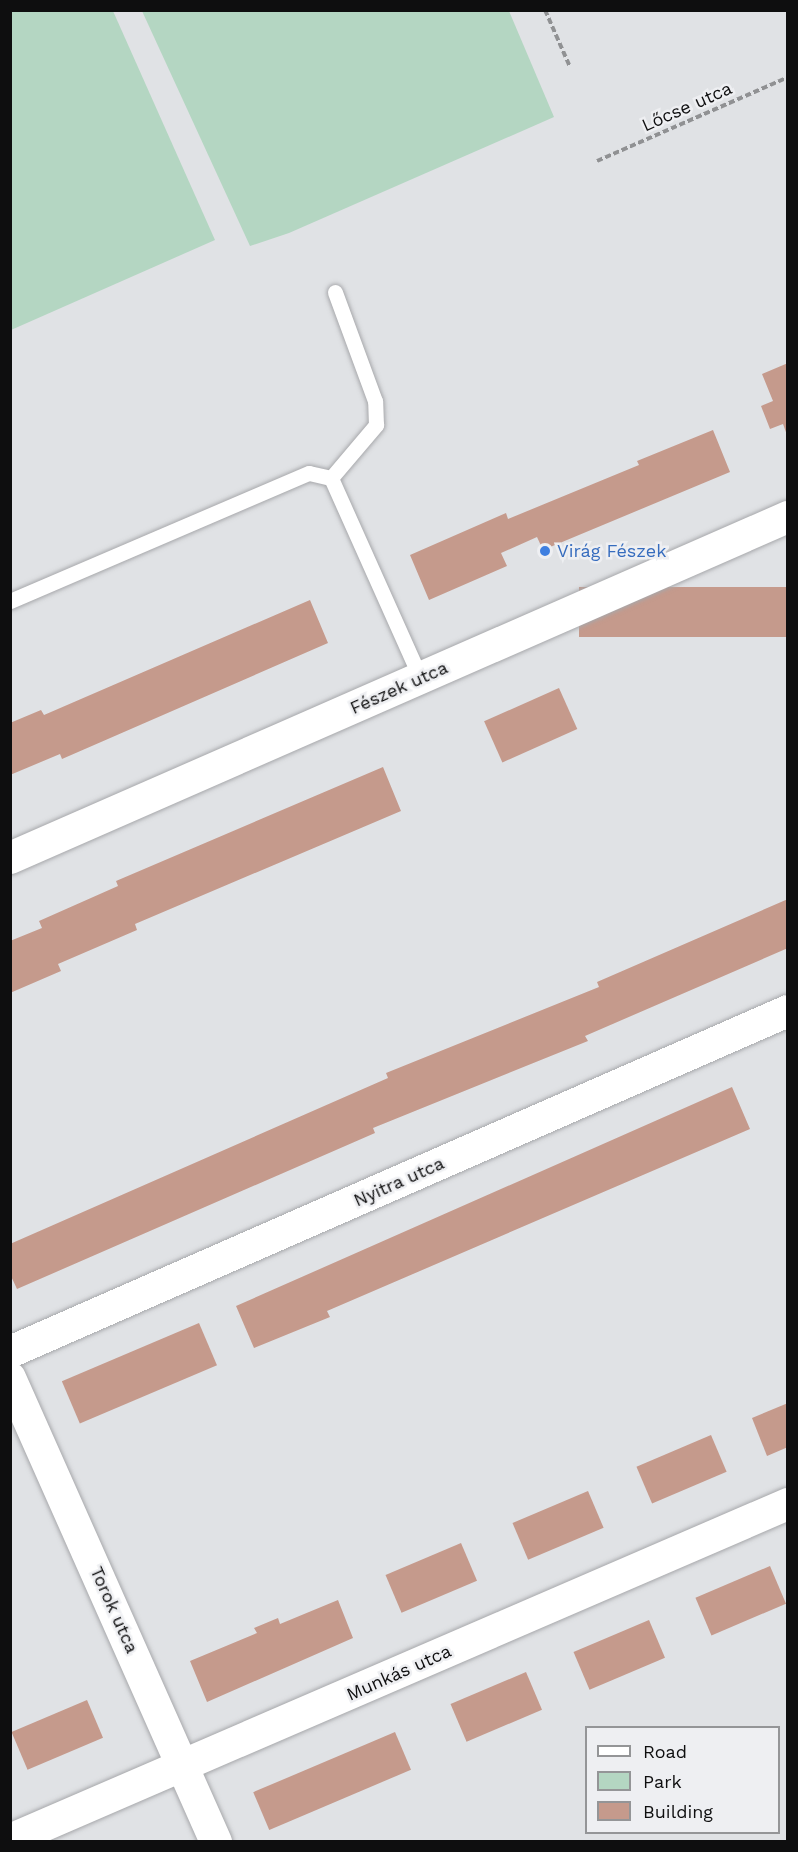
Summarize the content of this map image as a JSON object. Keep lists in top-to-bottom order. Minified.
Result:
{"streets":{"street":["Fészek utca","Nyitra utca","Torok utca","Munkás utca"],"path":["Lőcse utca"]},"crossings":[["Torok utca","Munkás utca"]],"places":["Virág Fészek"],"legend":["Road","Park","Building"]}
